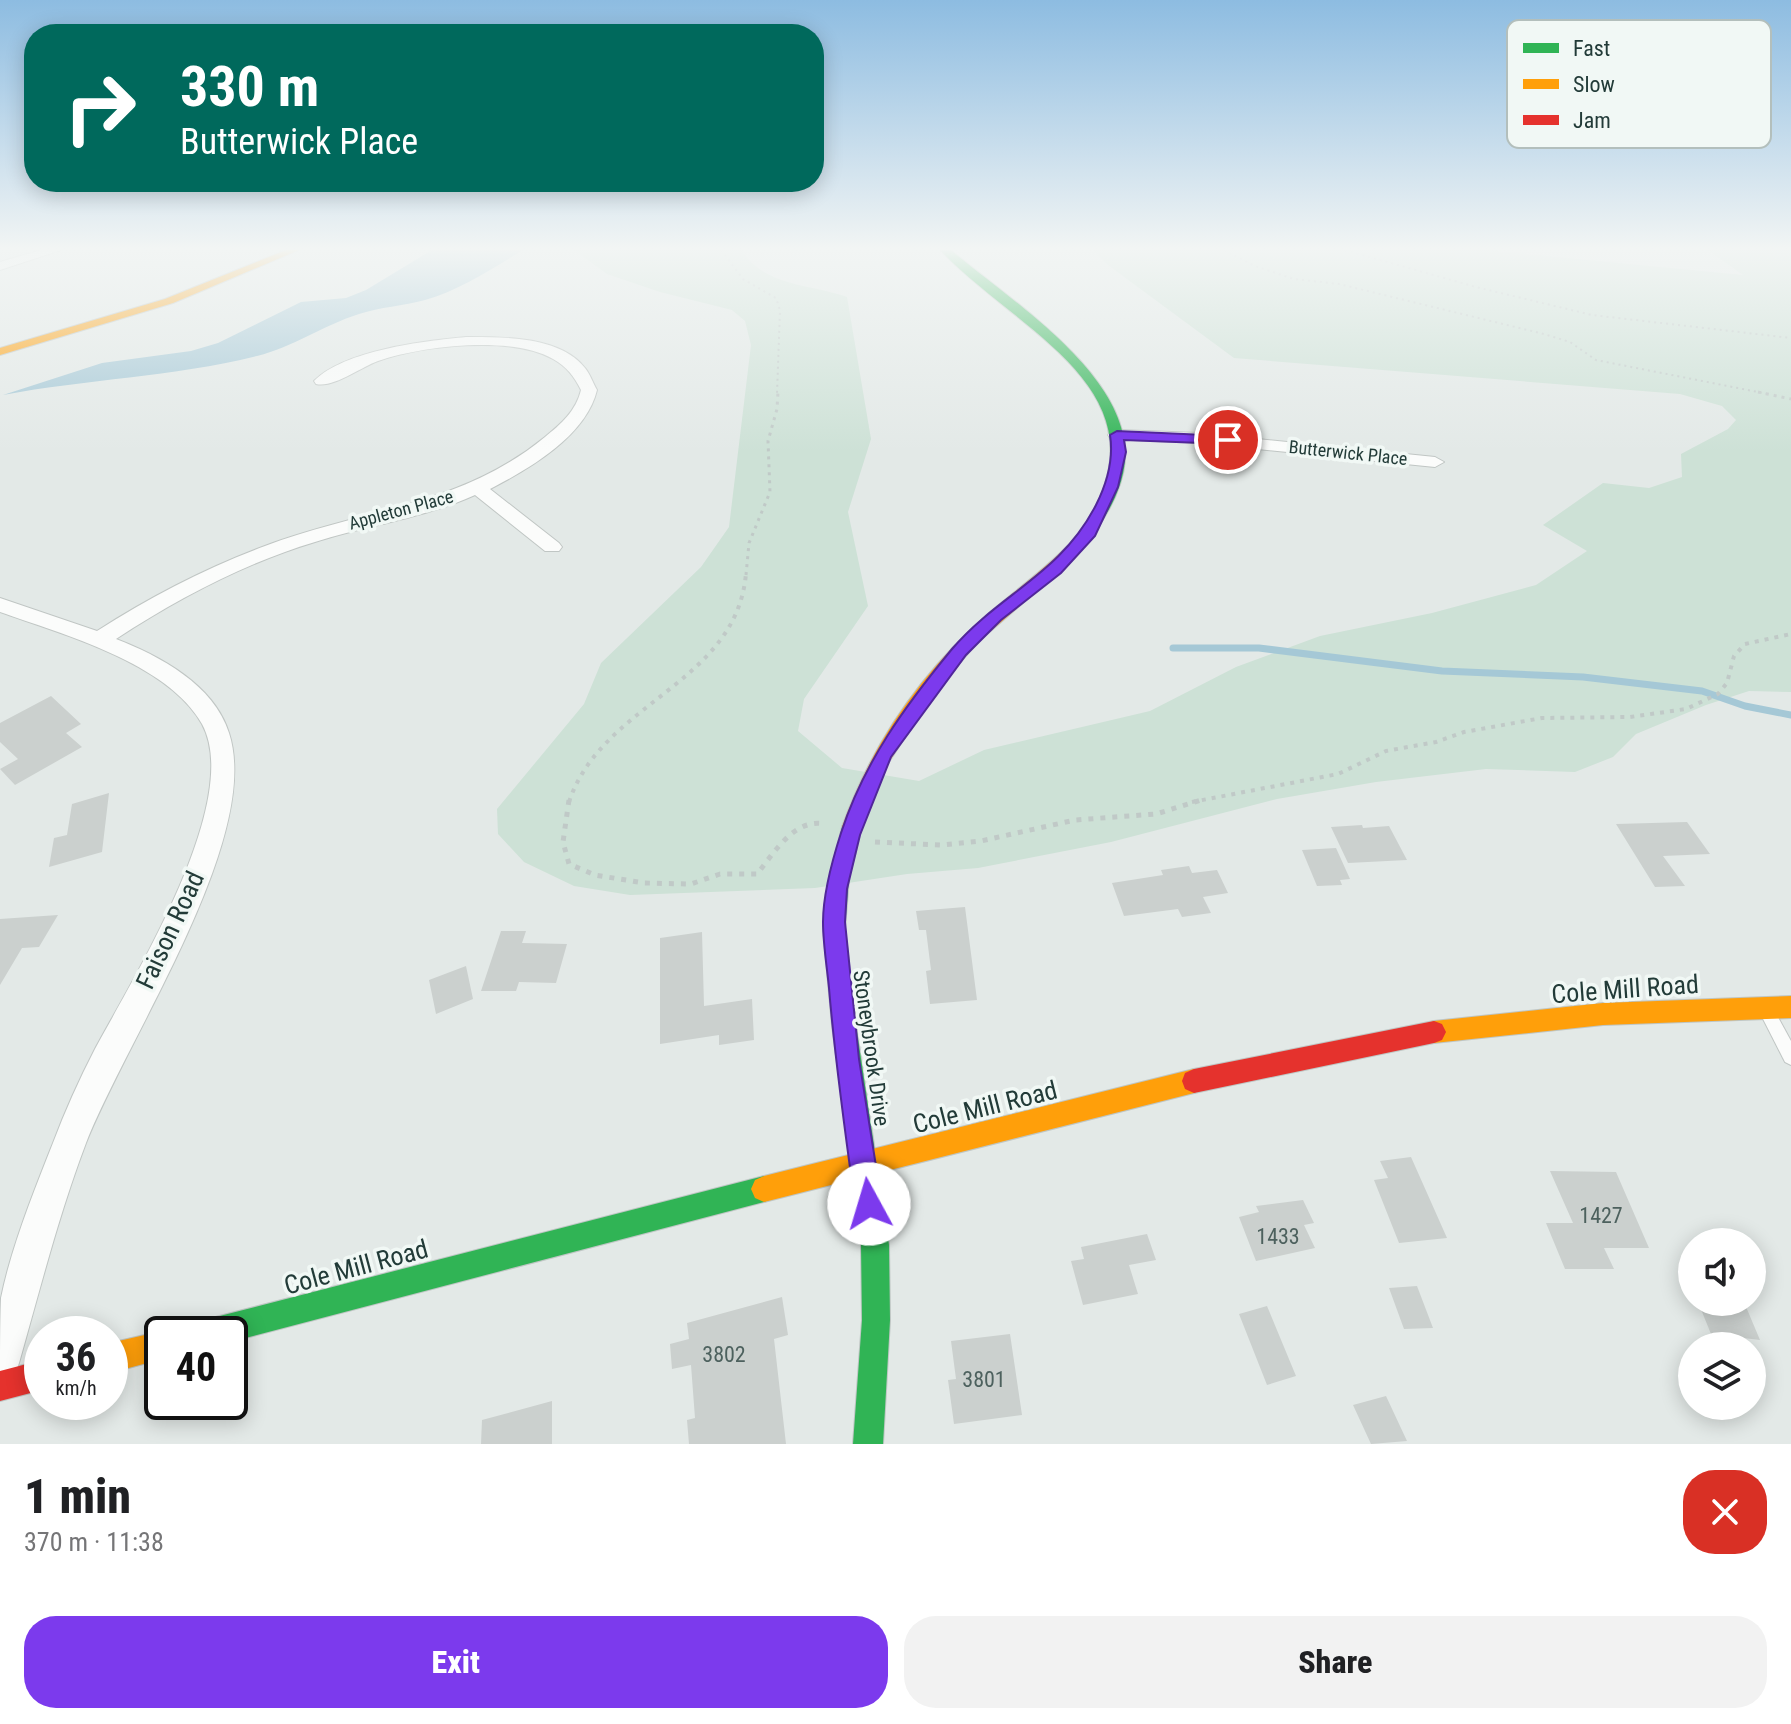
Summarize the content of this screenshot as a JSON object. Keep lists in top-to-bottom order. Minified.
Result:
{"streets":{"street":["Butterwick Place","Appleton Place","Faison Road","Cole Mill Road","Stoneybrook Drive"]},"crossings":[["Butterwick Place","Stoneybrook Drive"],["Appleton Place","Faison Road"],["Cole Mill Road","Stoneybrook Drive"]],"house_numbers":["1427","1433","3802","3801"],"legend":["Fast","Slow","Jam"],"page":{"turn":["330 m","Butterwick Place"],"speed":"36 km/h","limit":"40","heading":["1 min","370 m · 11:38"],"buttons":["Exit","Share"]}}
